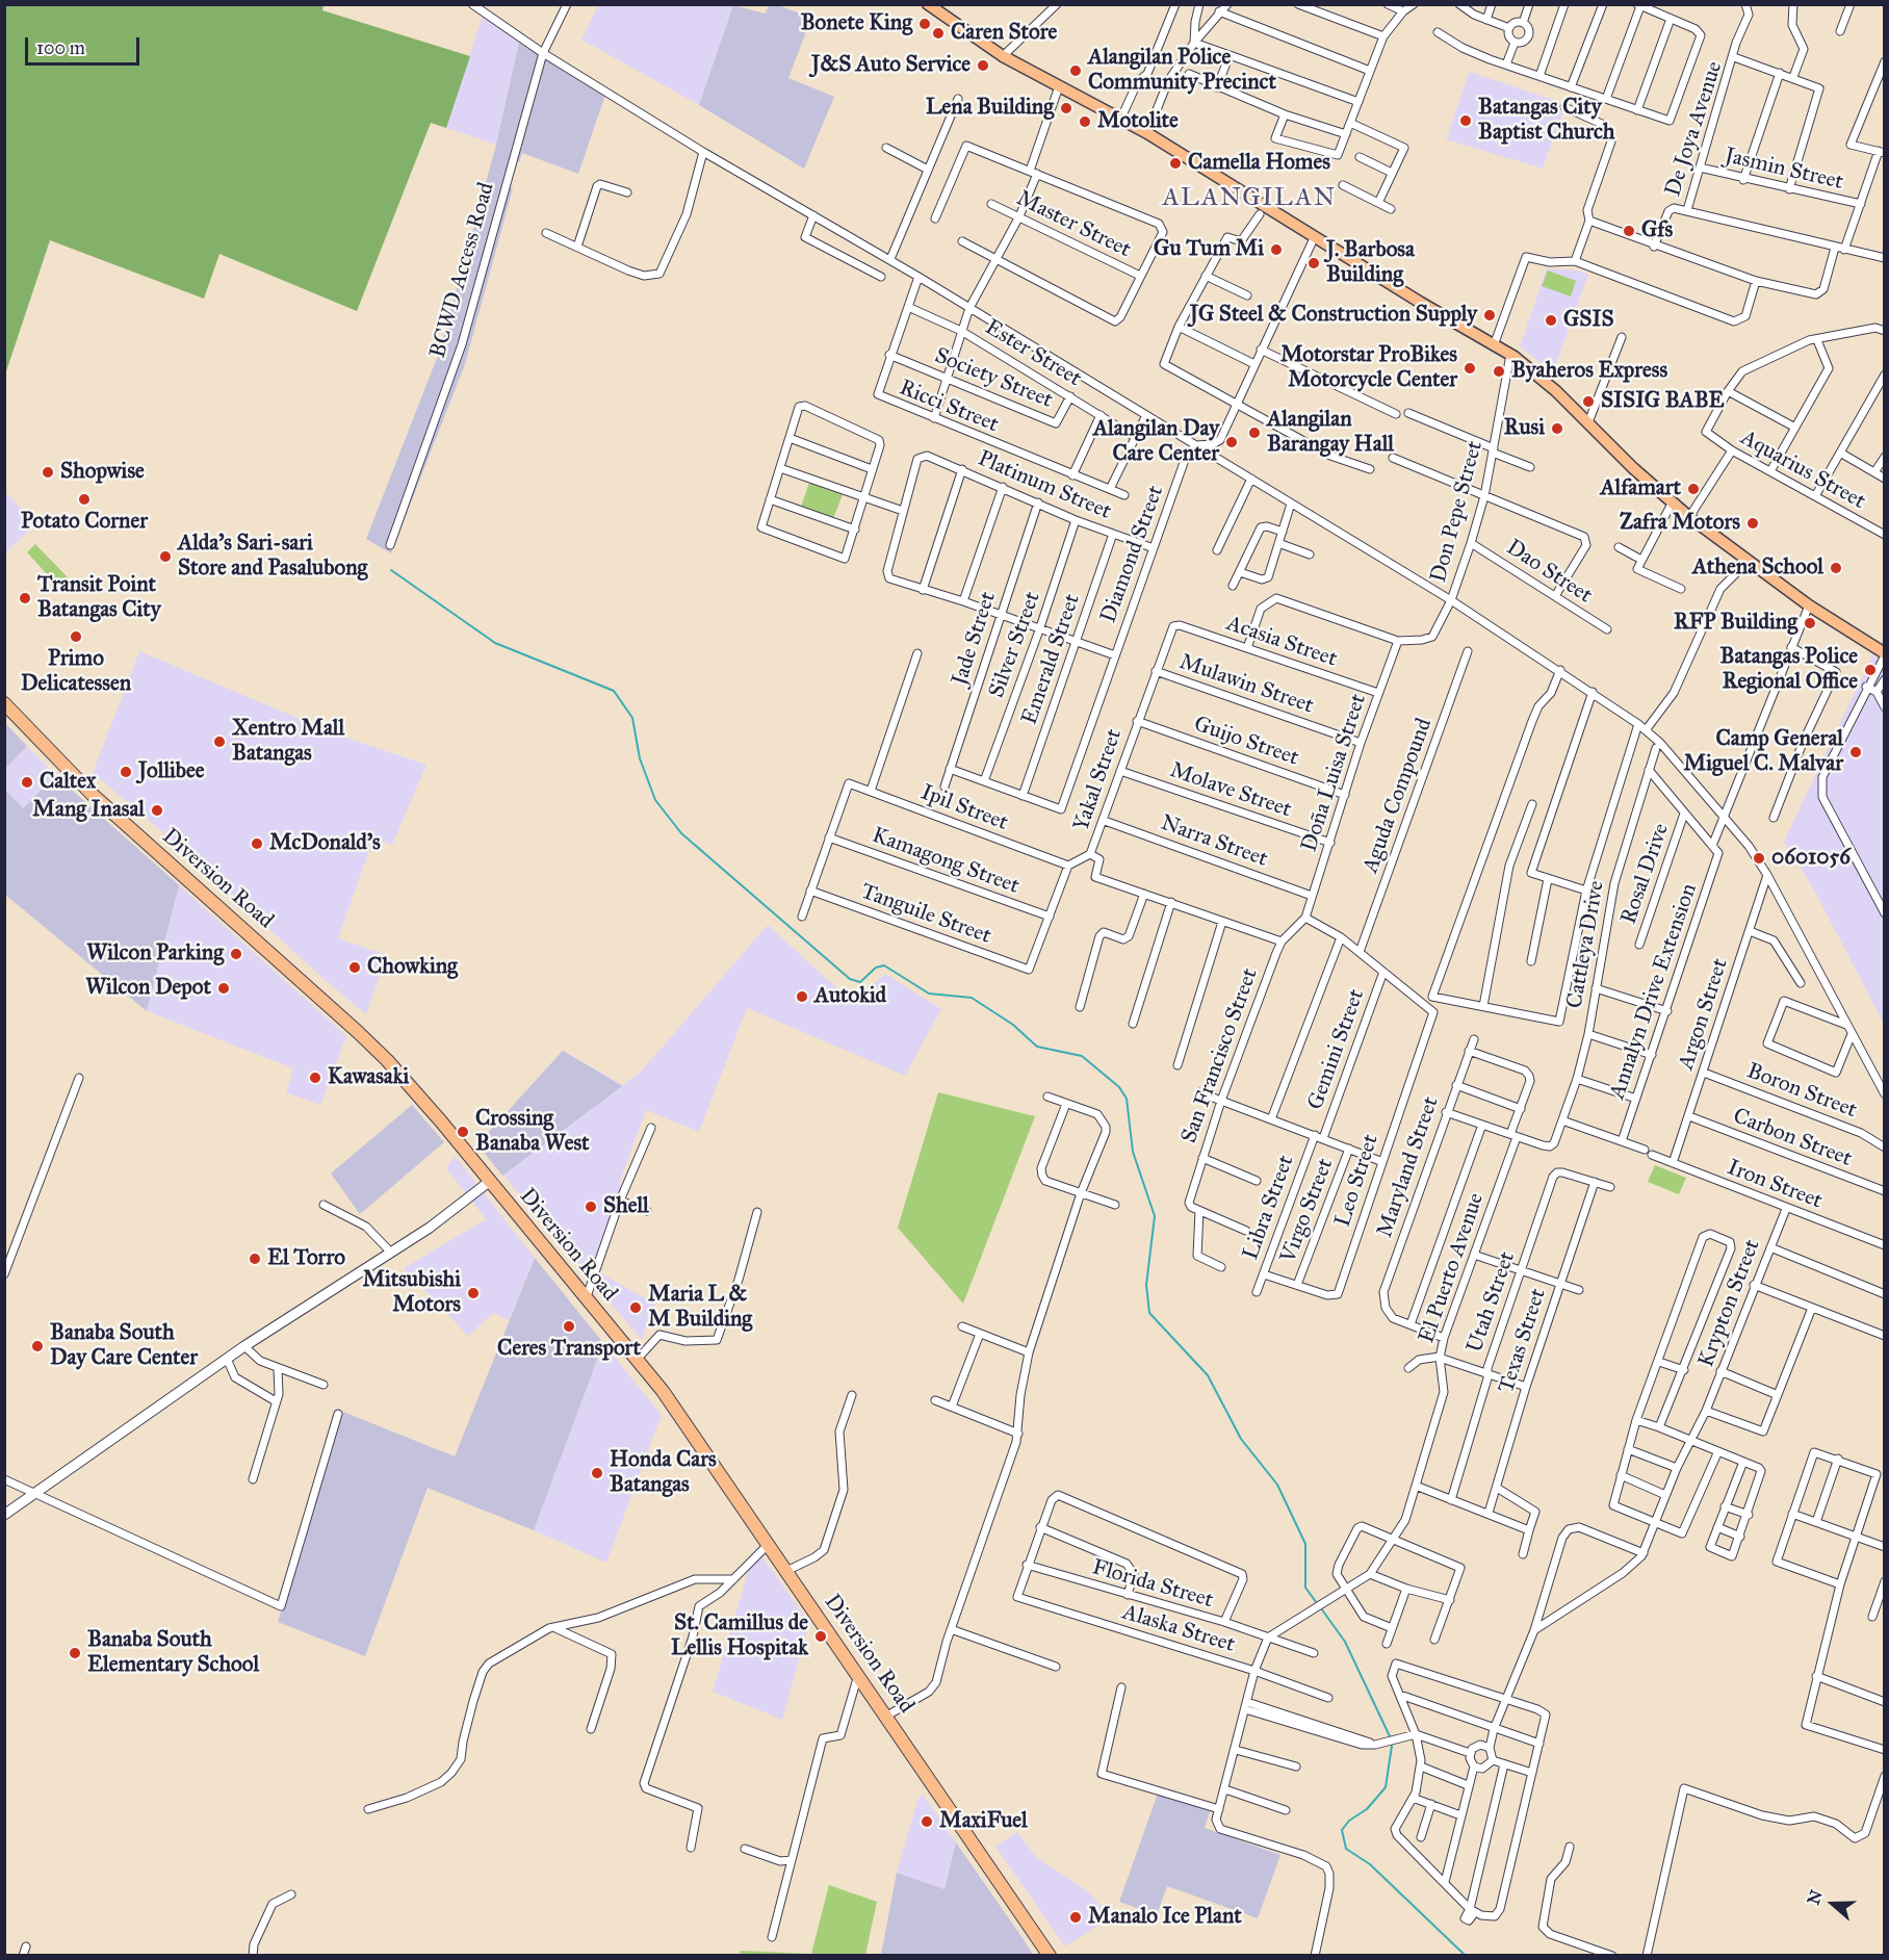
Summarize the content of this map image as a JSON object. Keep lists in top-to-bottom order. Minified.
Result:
{"streets":{"highway":["Diversion Road"],"street":["De Joya Avenue","Jasmin Street","Master Street","BCWD Access Road","Ester Street","Society Street","Ricci Street","Aquarius Street","Platinum Street","Don Pepe Street","Diamond Street","Dao Street","Jade Street","Acasia Street","Silver Street","Emerald Street","Mulawin Street","Guijo Street","Doña Luisa Street","Yakal Street","Molave Street","Aguda Compound","Ipil Street","Narra Street","Kamagong Street","Rosal Drive","Tanguile Street","Cattleya Drive","Annalyn Drive Extension","Argon Street","Gemini Street","San Francisco Street","Boron Street","Carbon Street","Maryland Street","Leo Street","Iron Street","Libra Street","Virgo Street","El Puerto Avenue","Utah Street","Krypton Street","Texas Street","Florida Street","Alaska Street"]},"crossings":[["De Joya Avenue","Jasmin Street"],["Ester Street","Society Street"],["Ester Street","Ricci Street"],["Society Street","Ricci Street"],["Platinum Street","Diamond Street"],["Platinum Street","Jade Street"],["Platinum Street","Silver Street"],["Platinum Street","Emerald Street"],["Don Pepe Street","Dao Street"],["Don Pepe Street","Acasia Street"],["Don Pepe Street","Doña Luisa Street"],["Diamond Street","Emerald Street"],["Acasia Street","Doña Luisa Street"],["Acasia Street","Yakal Street"],["Mulawin Street","Doña Luisa Street"],["Mulawin Street","Yakal Street"],["Guijo Street","Doña Luisa Street"],["Guijo Street","Yakal Street"],["Doña Luisa Street","Molave Street"],["Doña Luisa Street","Narra Street"],["Doña Luisa Street","San Francisco Street"],["Yakal Street","Molave Street"],["Yakal Street","Ipil Street"],["Yakal Street","Narra Street"],["Ipil Street","Kamagong Street"],["Kamagong Street","Tanguile Street"],["Cattleya Drive","El Puerto Avenue"],["Argon Street","Boron Street"],["Argon Street","Carbon Street"],["Argon Street","Iron Street"],["Gemini Street","Leo Street"],["Maryland Street","El Puerto Avenue"],["Leo Street","Libra Street"],["Leo Street","Virgo Street"],["Iron Street","Krypton Street"],["El Puerto Avenue","Florida Street"],["Utah Street","Texas Street"],["Florida Street","Alaska Street"]],"districts":["ALANGILAN"],"places":["Bonete King","Caren Store","J&S Auto Service","Alangilan Police Community Precinct","Lena Building","Batangas City Baptist Church","Motolite","Camella Homes","Gfs","Gu Tum Mi","J. Barbosa Building","JG Steel & Construction Supply","GSIS","Motorstar ProBikes Motorcycle Center","Byaheros Express","SISIG BABE","Rusi","Alangilan Barangay Hall","Alangilan Day Care Center","Shopwise","Alfamart","Potato Corner","Zafra Motors","Alda's Sari-sari Store and Pasalubong","Athena School","Transit Point Batangas City","RFP Building","Primo Delicatessen","Batangas Police Regional Office","Xentro Mall Batangas","Camp General Miguel C. Malvar","Jollibee","Caltex","Mang Inasal","McDonald's","0601056","Wilcon Parking","Chowking","Wilcon Depot","Autokid","Kawasaki","Crossing Banaba West","Shell","El Torro","Mitsubishi Motors","Maria L & M Building","Ceres Transport","Banaba South Day Care Center","Honda Cars Batangas","St. Camillus de Lellis Hospitak","Banaba South Elementary School","MaxiFuel","Manalo Ice Plant"],"scale_bar":"100 m","north":"left"}
